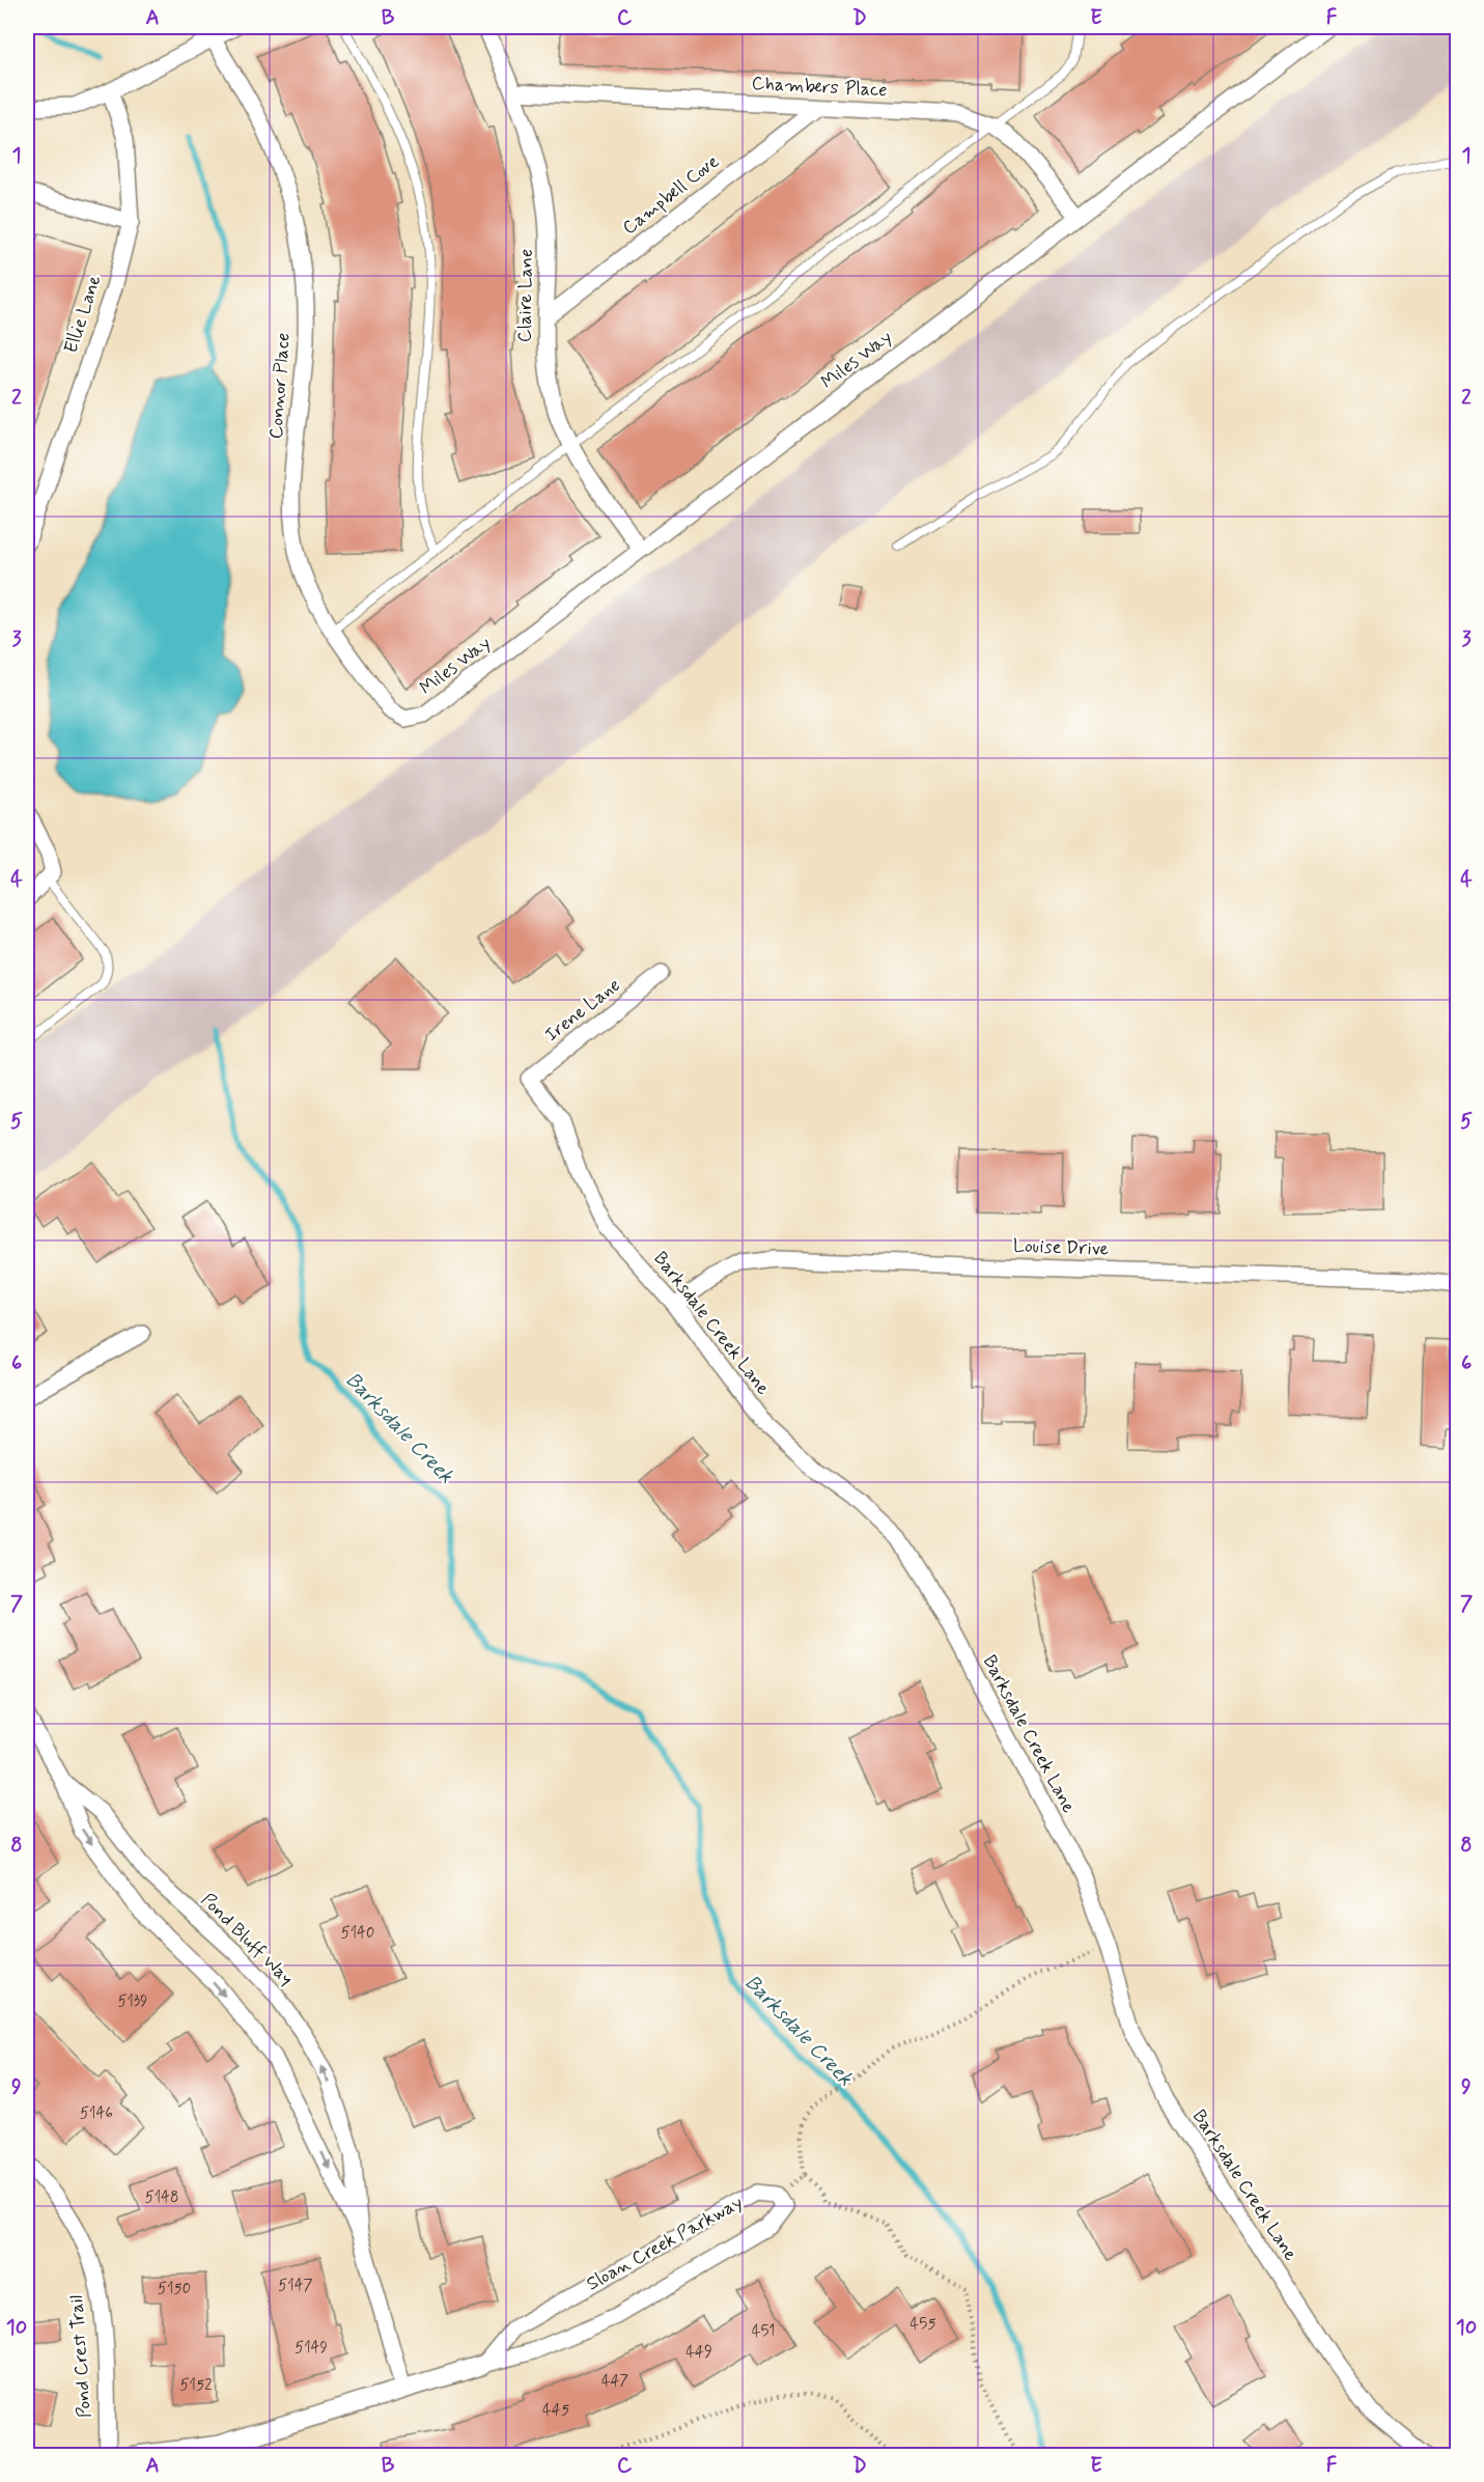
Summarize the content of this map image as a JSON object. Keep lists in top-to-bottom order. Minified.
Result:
{"streets":{"street":["Chambers Place","Campbell Cove","Claire Lane","Ellie Lane","Miles Way","Connor Place","Irene Lane","Louise Drive","Barksdale Creek Lane","Pond Bluff Way","Sloan Creek Parkway","Pond Crest Trail"]},"crossings":[["Chambers Place","Campbell Cove"],["Chambers Place","Claire Lane"],["Chambers Place","Miles Way"],["Campbell Cove","Claire Lane"],["Claire Lane","Miles Way"],["Miles Way","Connor Place"],["Irene Lane","Barksdale Creek Lane"],["Louise Drive","Barksdale Creek Lane"],["Pond Bluff Way","Sloan Creek Parkway"]],"water":["Barksdale Creek"],"house_numbers":["5140","5139","5146","5148","5147","5150","455","451","5149","449","447","5152","445"],"grid":{"columns":["A","B","C","D","E","F"],"rows":["1","2","3","4","5","6","7","8","9","10"]}}
